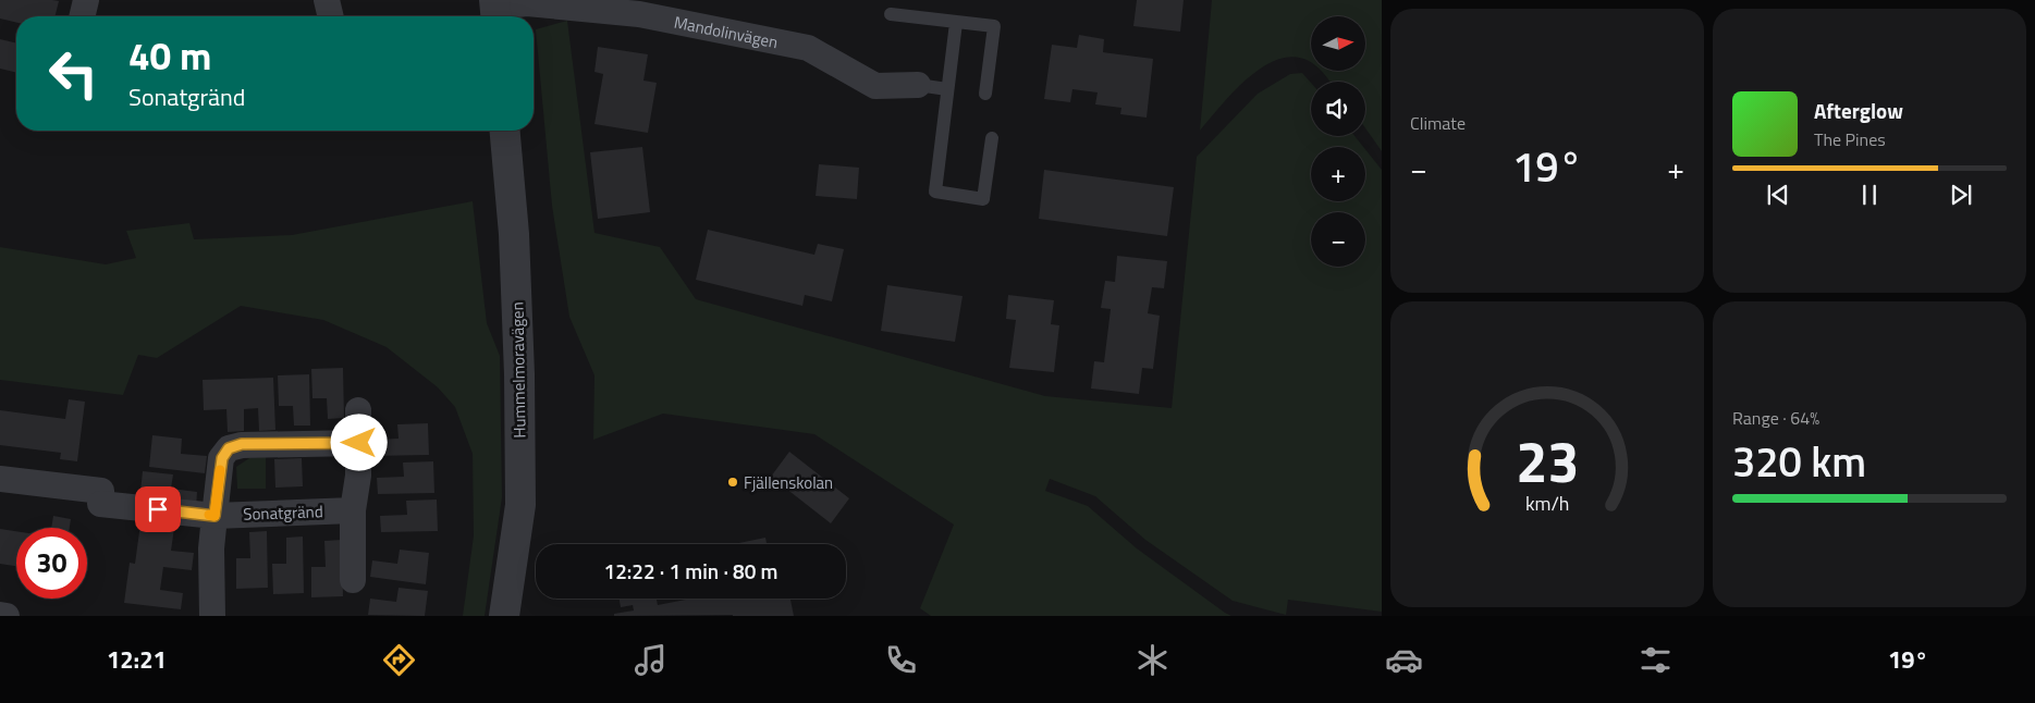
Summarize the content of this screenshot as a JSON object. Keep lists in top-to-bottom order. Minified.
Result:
{"streets":{"street":["Mandolinvägen","Hummelmoravägen","Sonatgränd"]},"places":["Fjällenskolan"],"north":"right","page":{"tile":["Climate",["Range · 64%","320 km"]],"map_buttons":["+","−"],"turn":["40 m","Sonatgränd"],"song":["Afterglow","The Pines"],"heat":["−","19°","+"],"limit":"30","trip":"12:22 · 1 min · 80 m","tabs":["12:21","19°"],"gauge":["23","km/h"]}}
